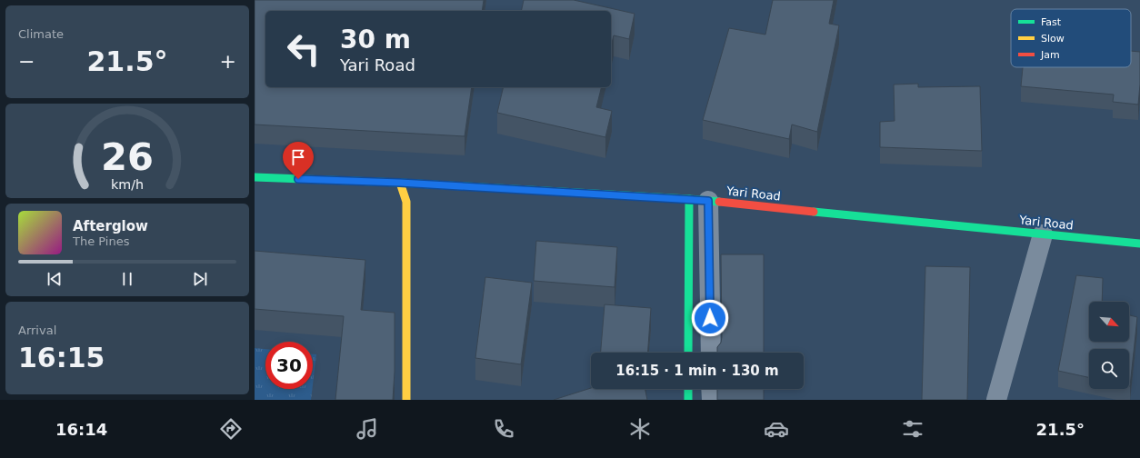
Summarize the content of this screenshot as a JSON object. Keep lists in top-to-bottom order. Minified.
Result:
{"streets":{"street":["Yari Road"]},"legend":["Fast","Slow","Jam"],"north":"bottom right","page":{"tile":["Climate",["Arrival","16:15"]],"turn":["30 m","Yari Road"],"heat":["−","21.5°","+"],"song":["Afterglow","The Pines"],"limit":"30","trip":"16:15 · 1 min · 130 m","tabs":["16:14","21.5°"],"gauge":["26","km/h"]}}
